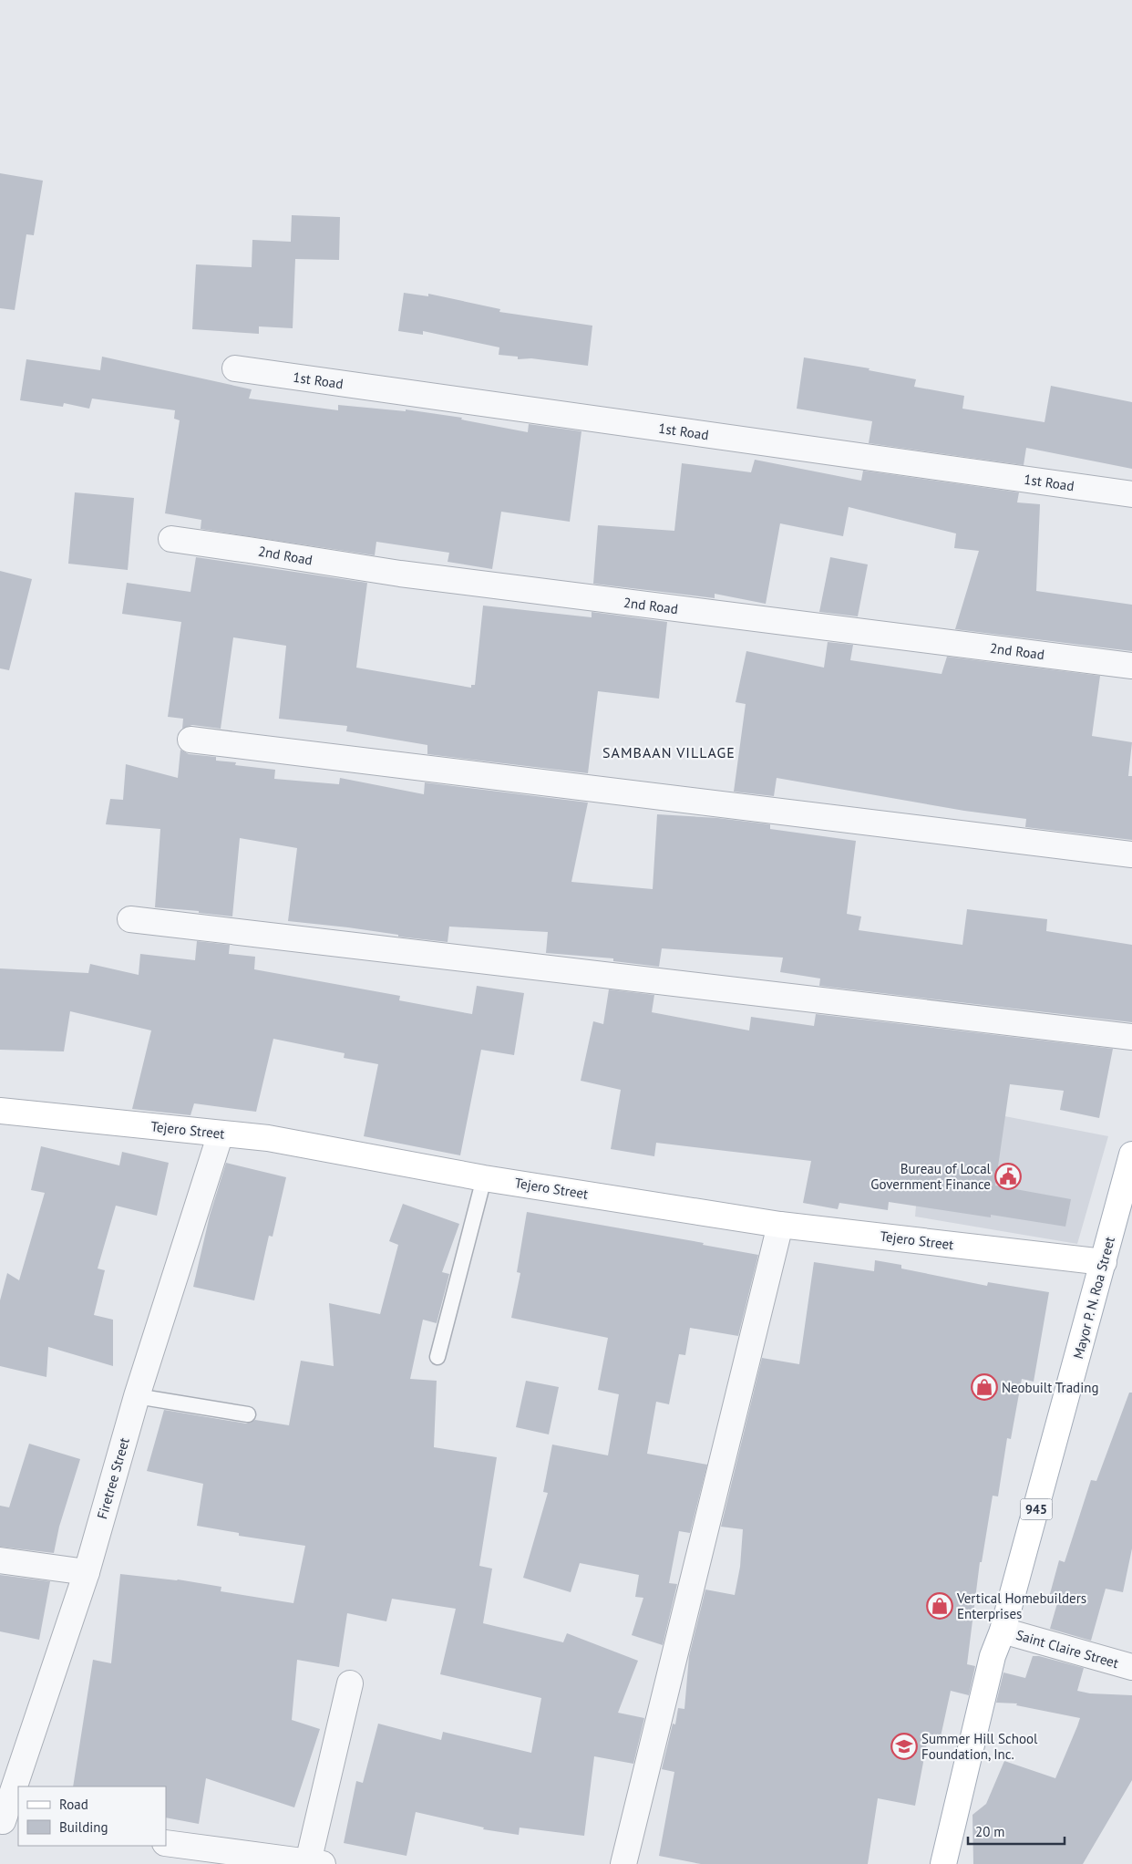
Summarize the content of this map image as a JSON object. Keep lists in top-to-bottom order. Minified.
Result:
{"streets":{"main road":["Tejero Street","Mayor P. N. Roa Street","945"],"street":["1st Road","2nd Road","Firetree Street","Saint Claire Street"]},"crossings":[["Tejero Street","Mayor P. N. Roa Street"],["Tejero Street","Firetree Street"],["Mayor P. N. Roa Street","Saint Claire Street"]],"districts":["SAMBAAN VILLAGE"],"places":{"public building":["Bureau of Local Government Finance"],"shop":["Neobuilt Trading","Vertical Homebuilders Enterprises"],"school or university":["Summer Hill School Foundation, Inc."]},"legend":["Road","Building"],"scale_bar":"20 m"}
